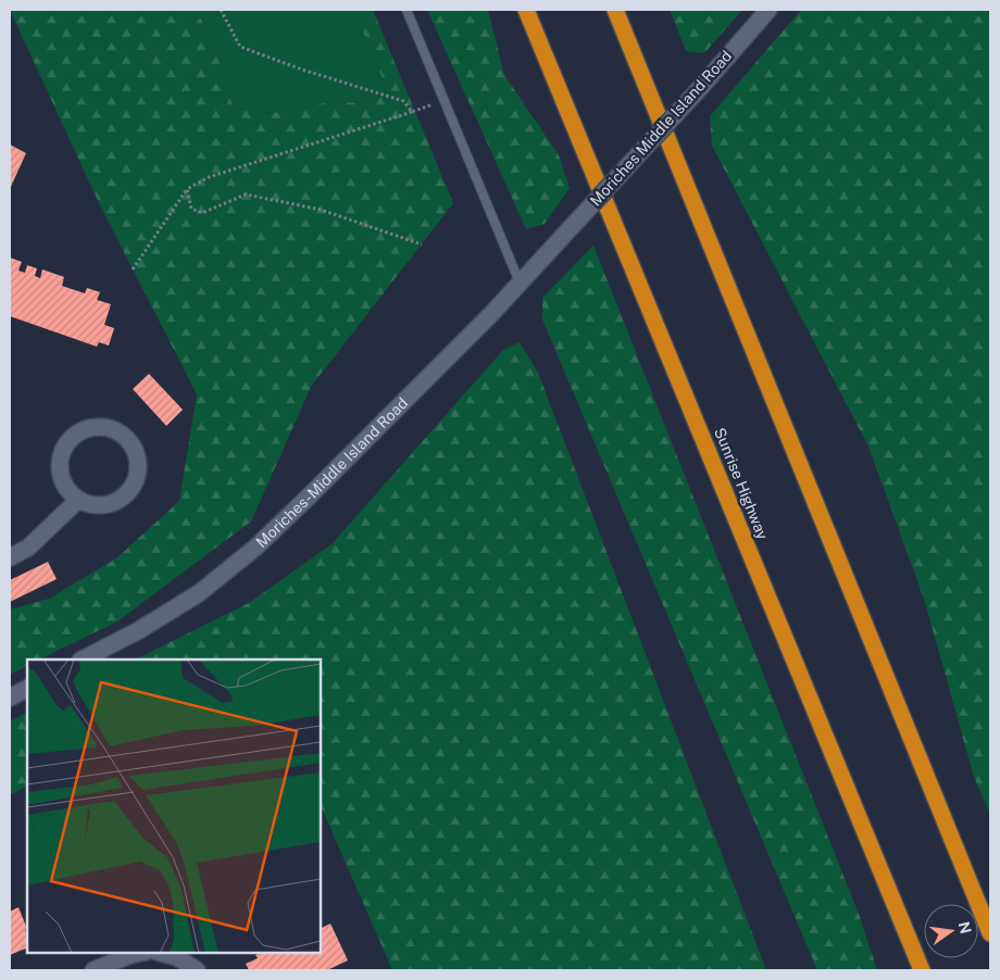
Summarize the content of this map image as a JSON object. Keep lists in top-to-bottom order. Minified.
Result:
{"streets":{"highway":["Sunrise Highway"],"main road":["Moriches Middle Island Road","Moriches-Middle Island Road"]},"crossings":[["Moriches Middle Island Road","Moriches-Middle Island Road"]],"north":"right"}
